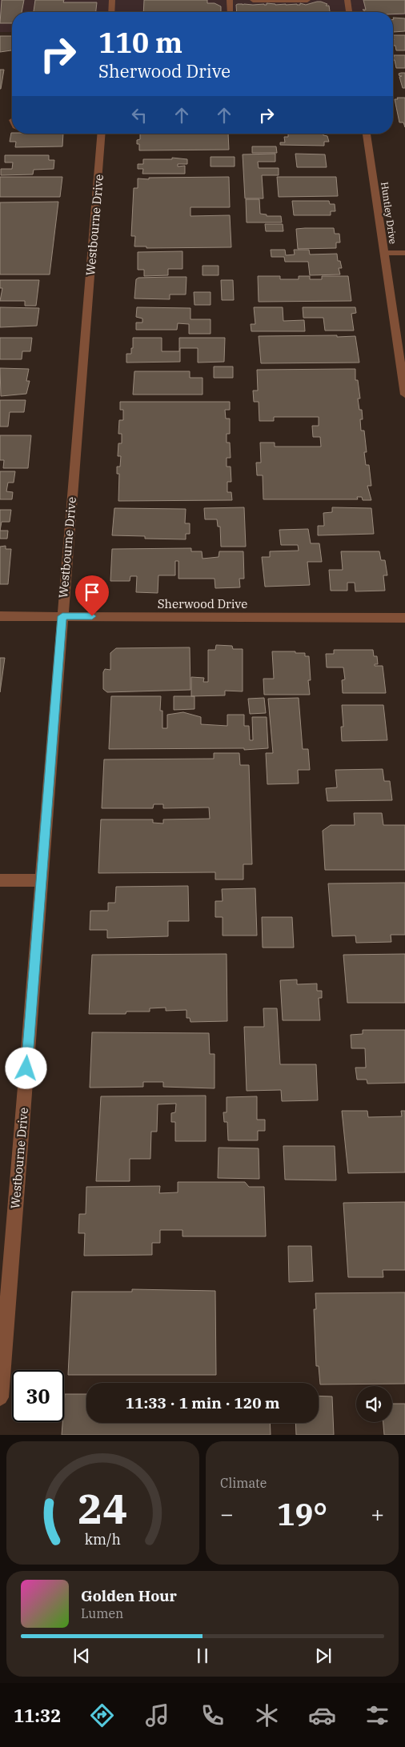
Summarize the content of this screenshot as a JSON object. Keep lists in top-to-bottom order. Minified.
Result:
{"streets":{"street":["Huntley Drive","Westbourne Drive","Sherwood Drive"]},"crossings":[["Westbourne Drive","Sherwood Drive"]],"page":{"turn":["110 m","Sherwood Drive"],"limit":"30","trip":"11:33 · 1 min · 120 m","tile":"Climate","heat":["−","19°","+"],"song":["Golden Hour","Lumen"],"tabs":"11:32","gauge":["24","km/h"]}}
